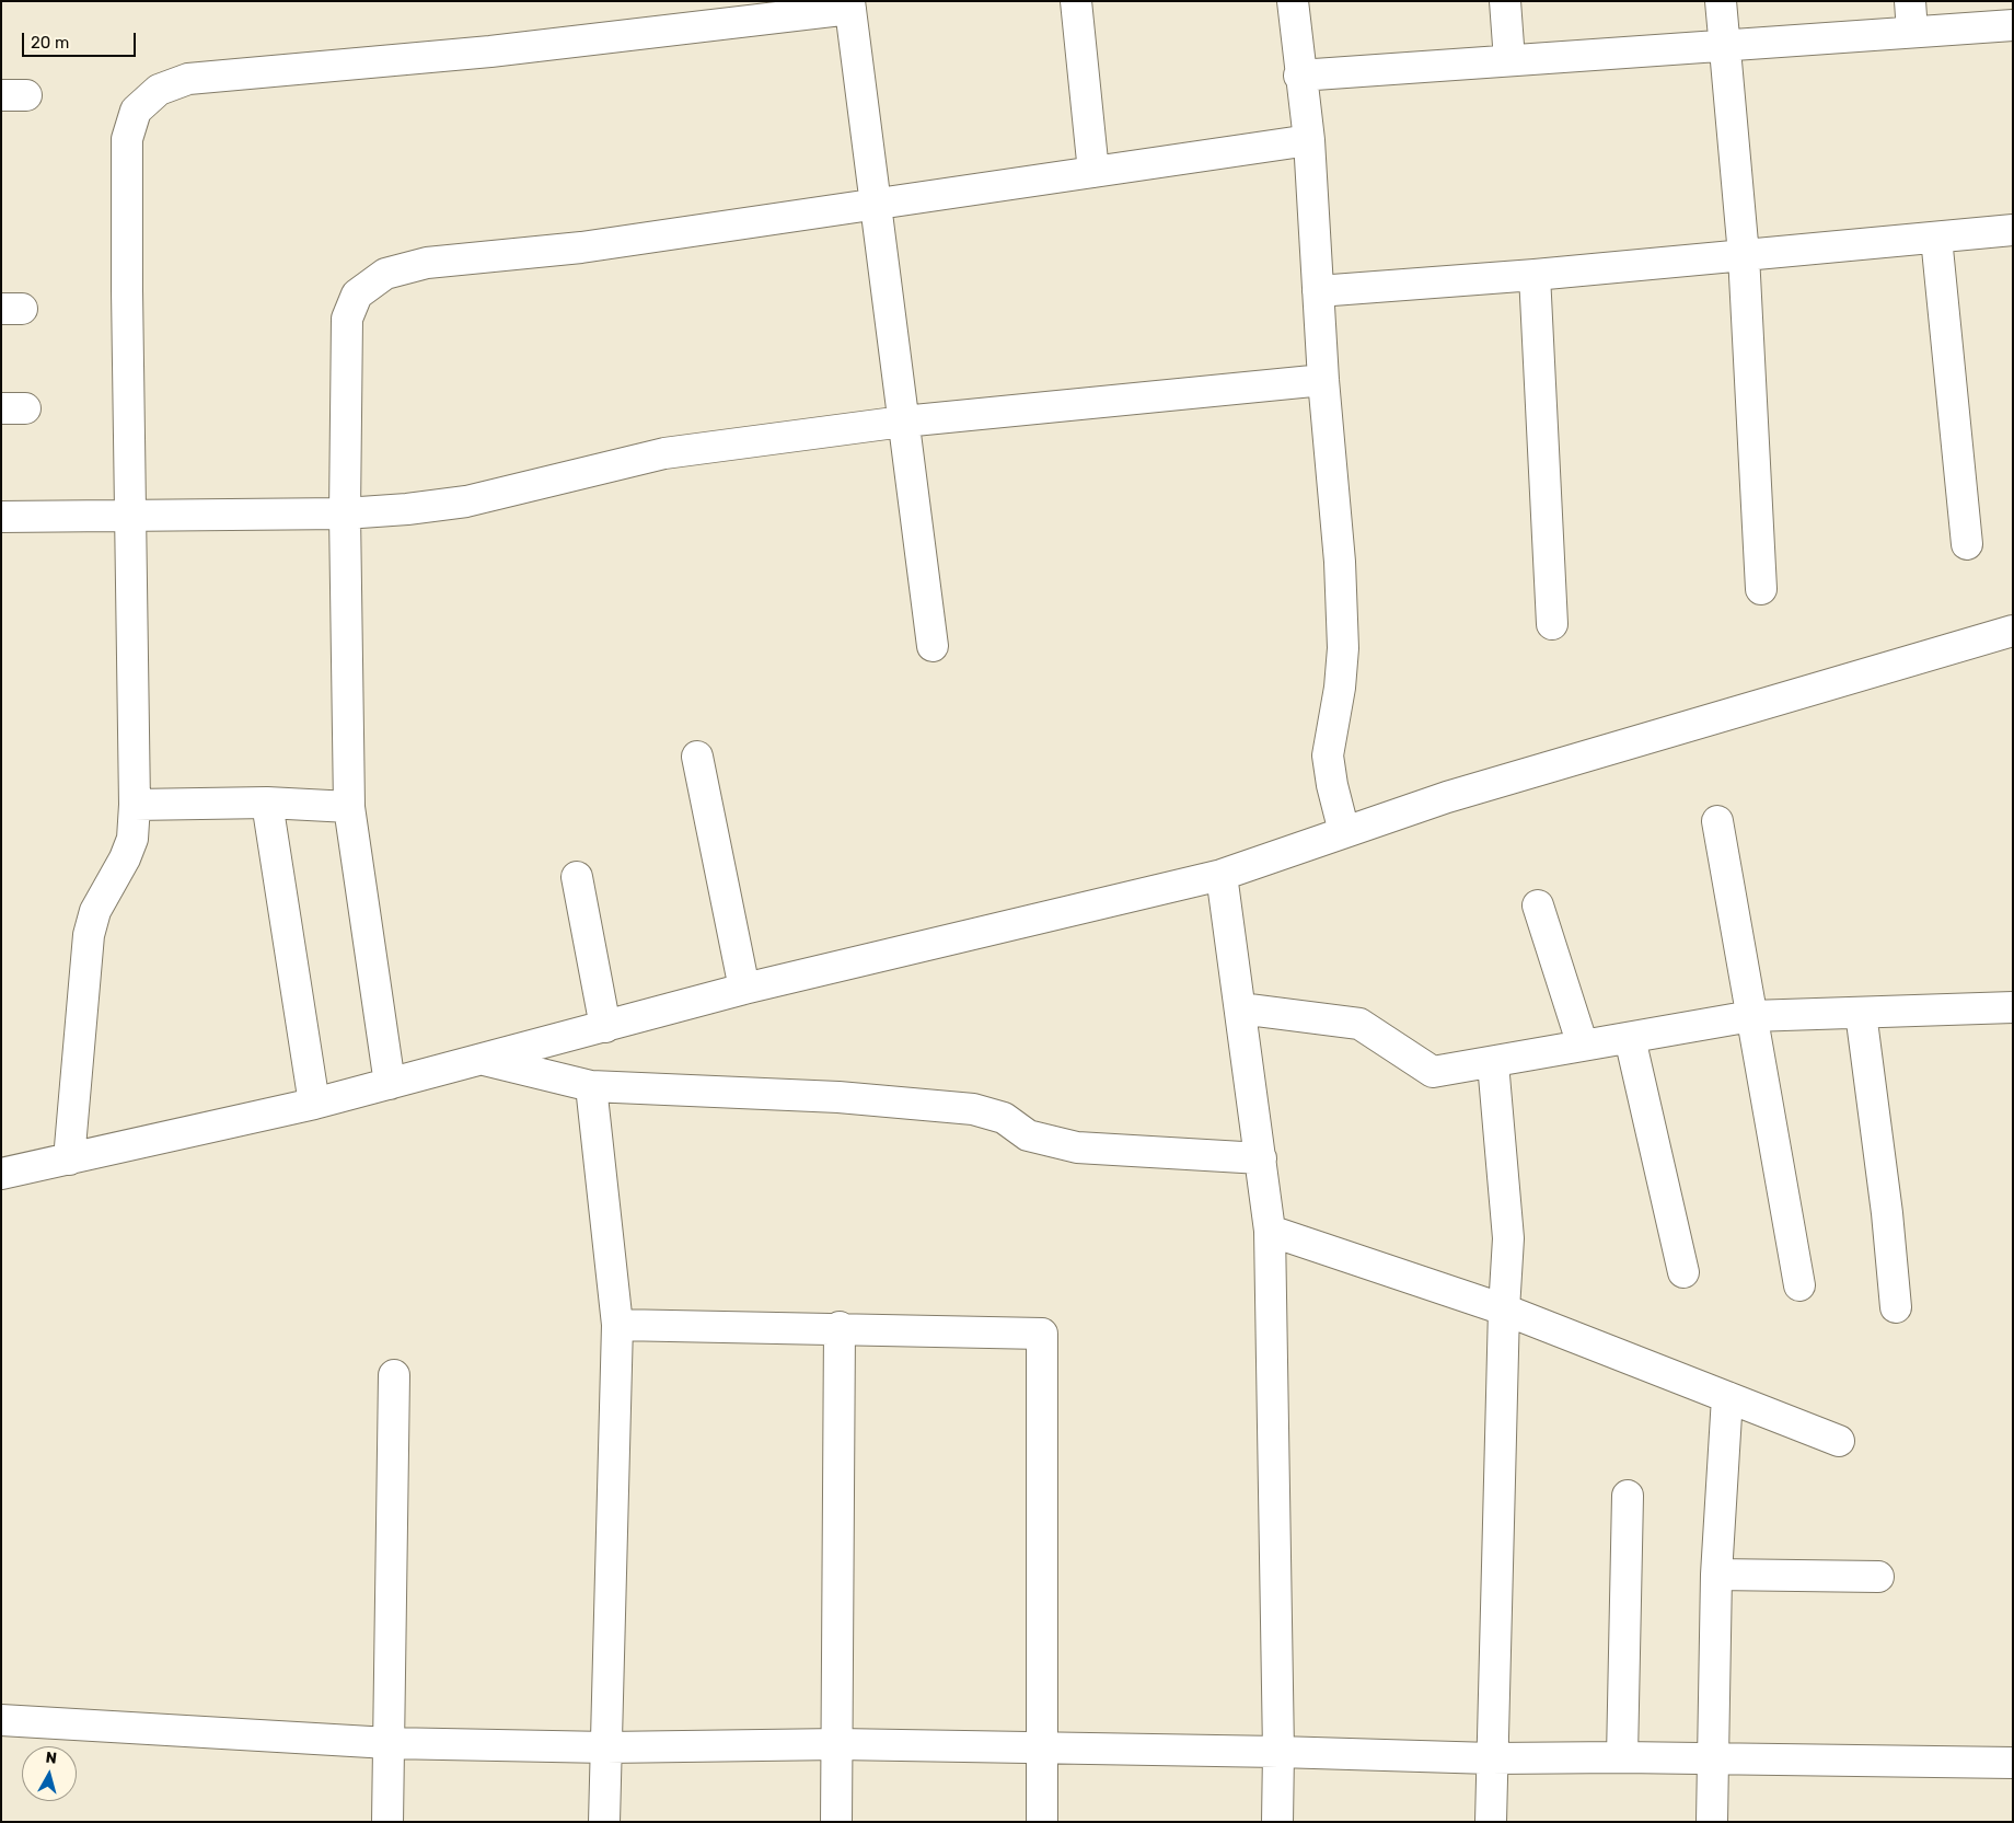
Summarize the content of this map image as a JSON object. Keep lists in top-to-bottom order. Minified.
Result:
{"scale_bar":"20 m","north":"top"}
